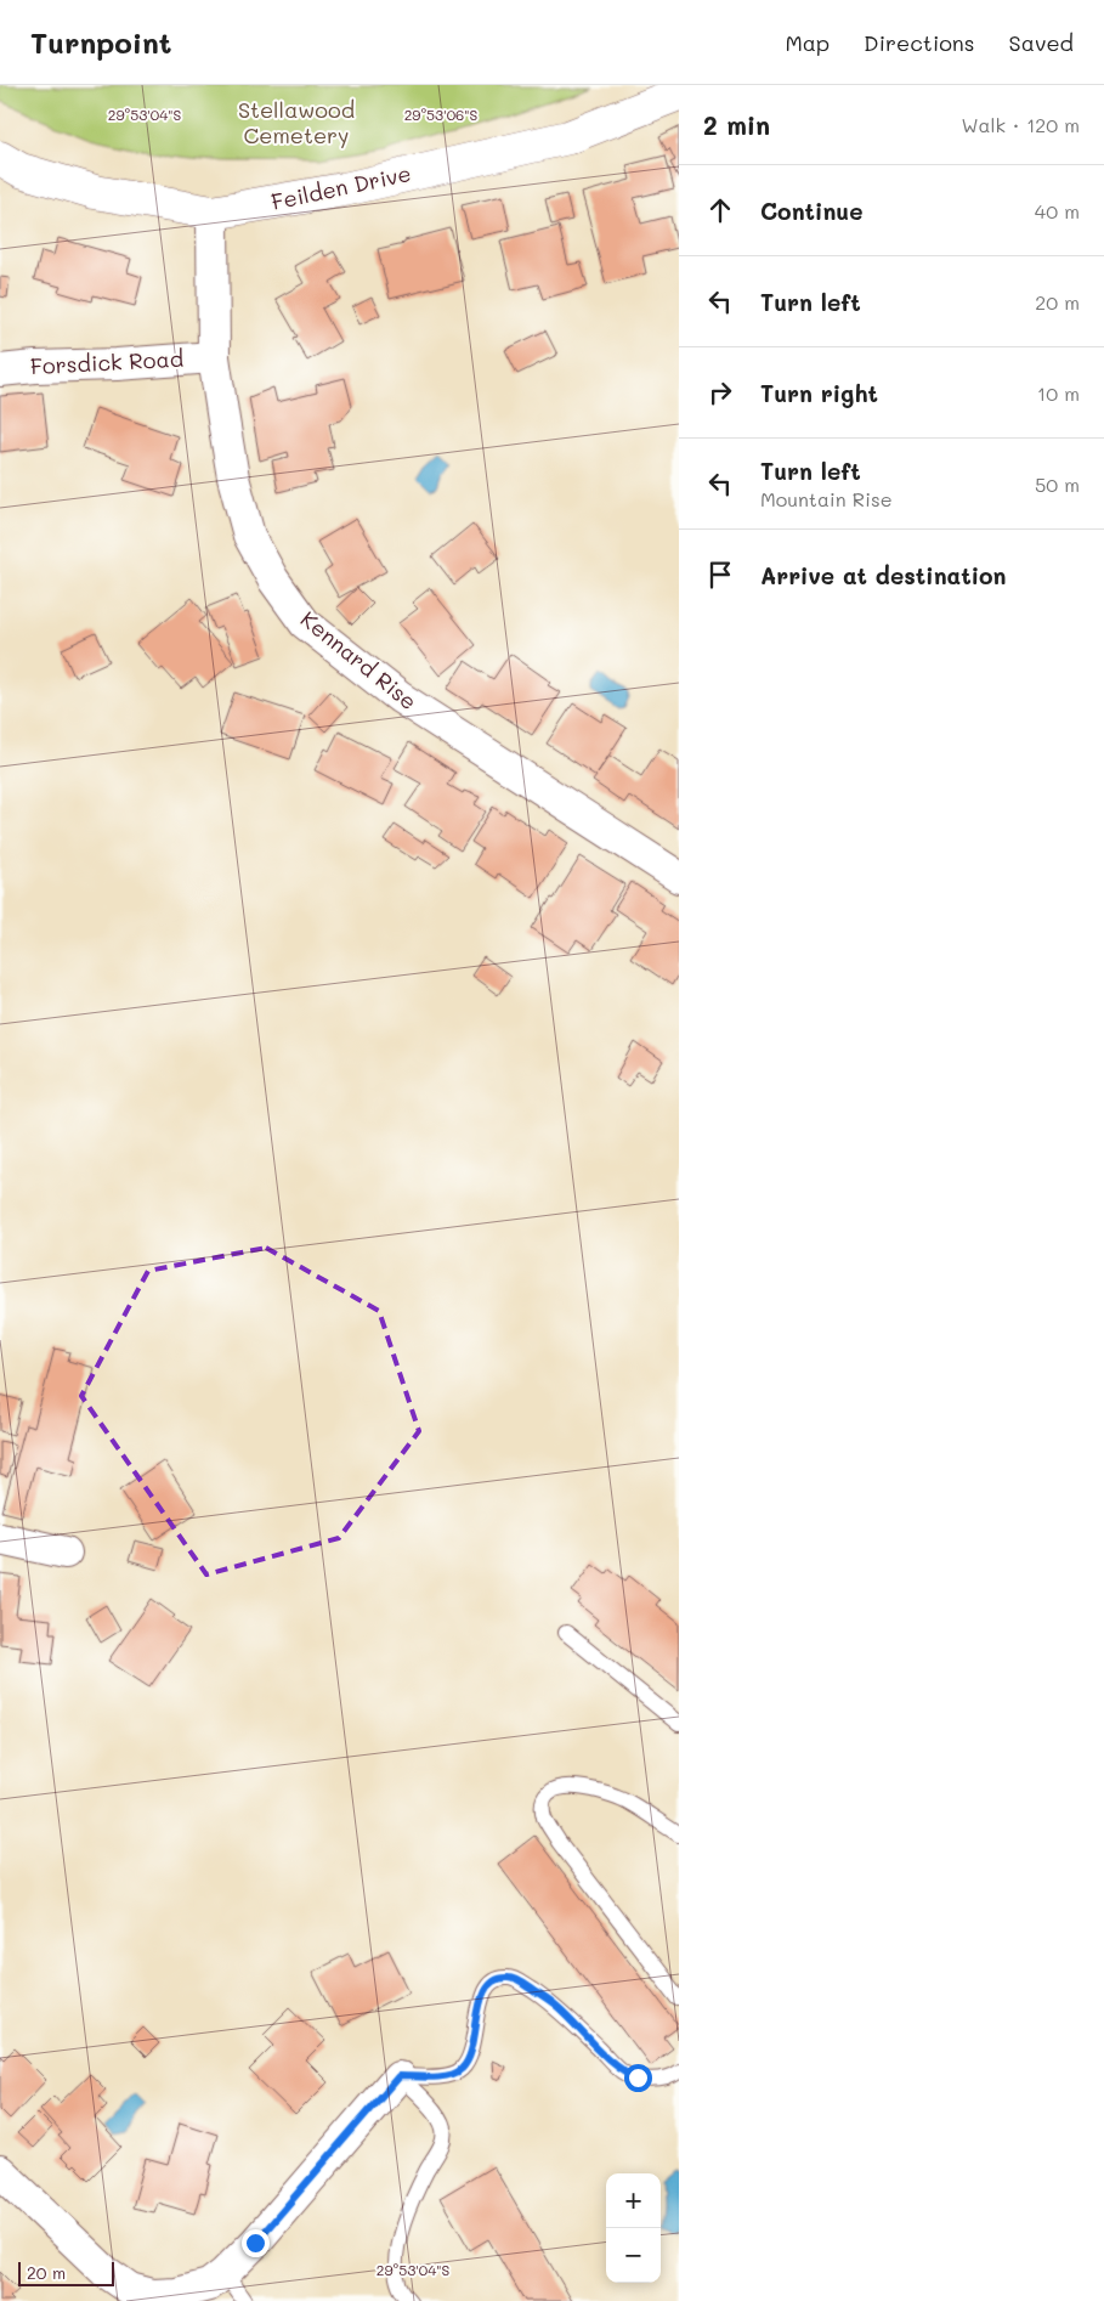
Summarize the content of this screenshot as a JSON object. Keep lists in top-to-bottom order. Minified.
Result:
{"streets":{"street":["Feilden Drive","Forsdick Road","Kennard Rise"]},"crossings":[["Feilden Drive","Kennard Rise"],["Forsdick Road","Kennard Rise"]],"parks":["Stellawood Cemetery"],"scale_bar":"20 m","page":{"header":"Turnpoint","nav":["Map","Directions","Saved"],"heading":["2 min","Walk · 120 m"],"list":[["Continue","40 m"],["Turn left","20 m"],["Turn right","10 m"],["Turn left","Mountain Rise","50 m"],"Arrive at destination"],"map_buttons":["+","−"],"scale":"20 m"},"coordinates":["29°53'04\"S","29°53'06\"S"]}
